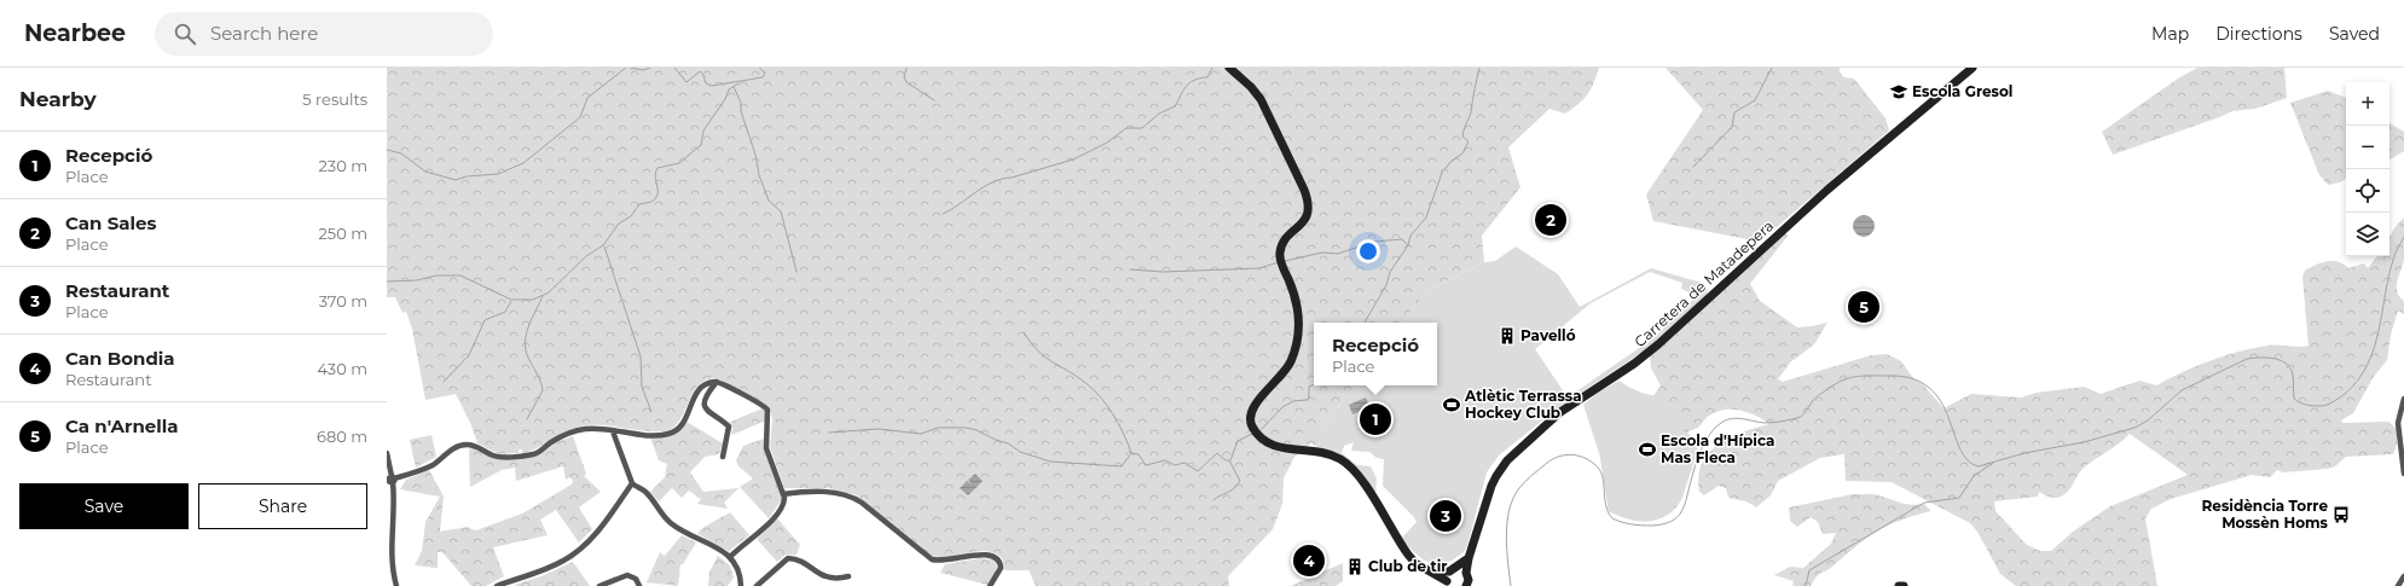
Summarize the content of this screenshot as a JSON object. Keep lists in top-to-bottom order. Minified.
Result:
{"streets":{"street":["Carretera de Matadepera"]},"places":{"school or university":["Escola Gresol"],"building":["Pavelló","Club de tir"],"sports":["Atlètic Terrassa Hockey Club","Escola d'Hípica Mas Fleca"],"bus stop":["Residència Torre Mossèn Homs"]},"page":{"header":"Nearbee","search":"Search here","nav":["Map","Directions","Saved"],"heading":["Nearby","5 results"],"map_buttons":["+","−"],"list":[{"mark":"1","name":"Recepció","note":"Place","value":"230 m"},{"mark":"2","name":"Can Sales","note":"Place","value":"250 m"},{"mark":"3","name":"Restaurant","note":"Place","value":"370 m"},{"mark":"4","name":"Can Bondia","note":"Restaurant","value":"430 m"},{"mark":"5","name":"Ca n'Arnella","note":"Place","value":"680 m"}],"pins":["2","5","1","3","4"],"popup":["Recepció","Place"],"buttons":["Save","Share"]}}
